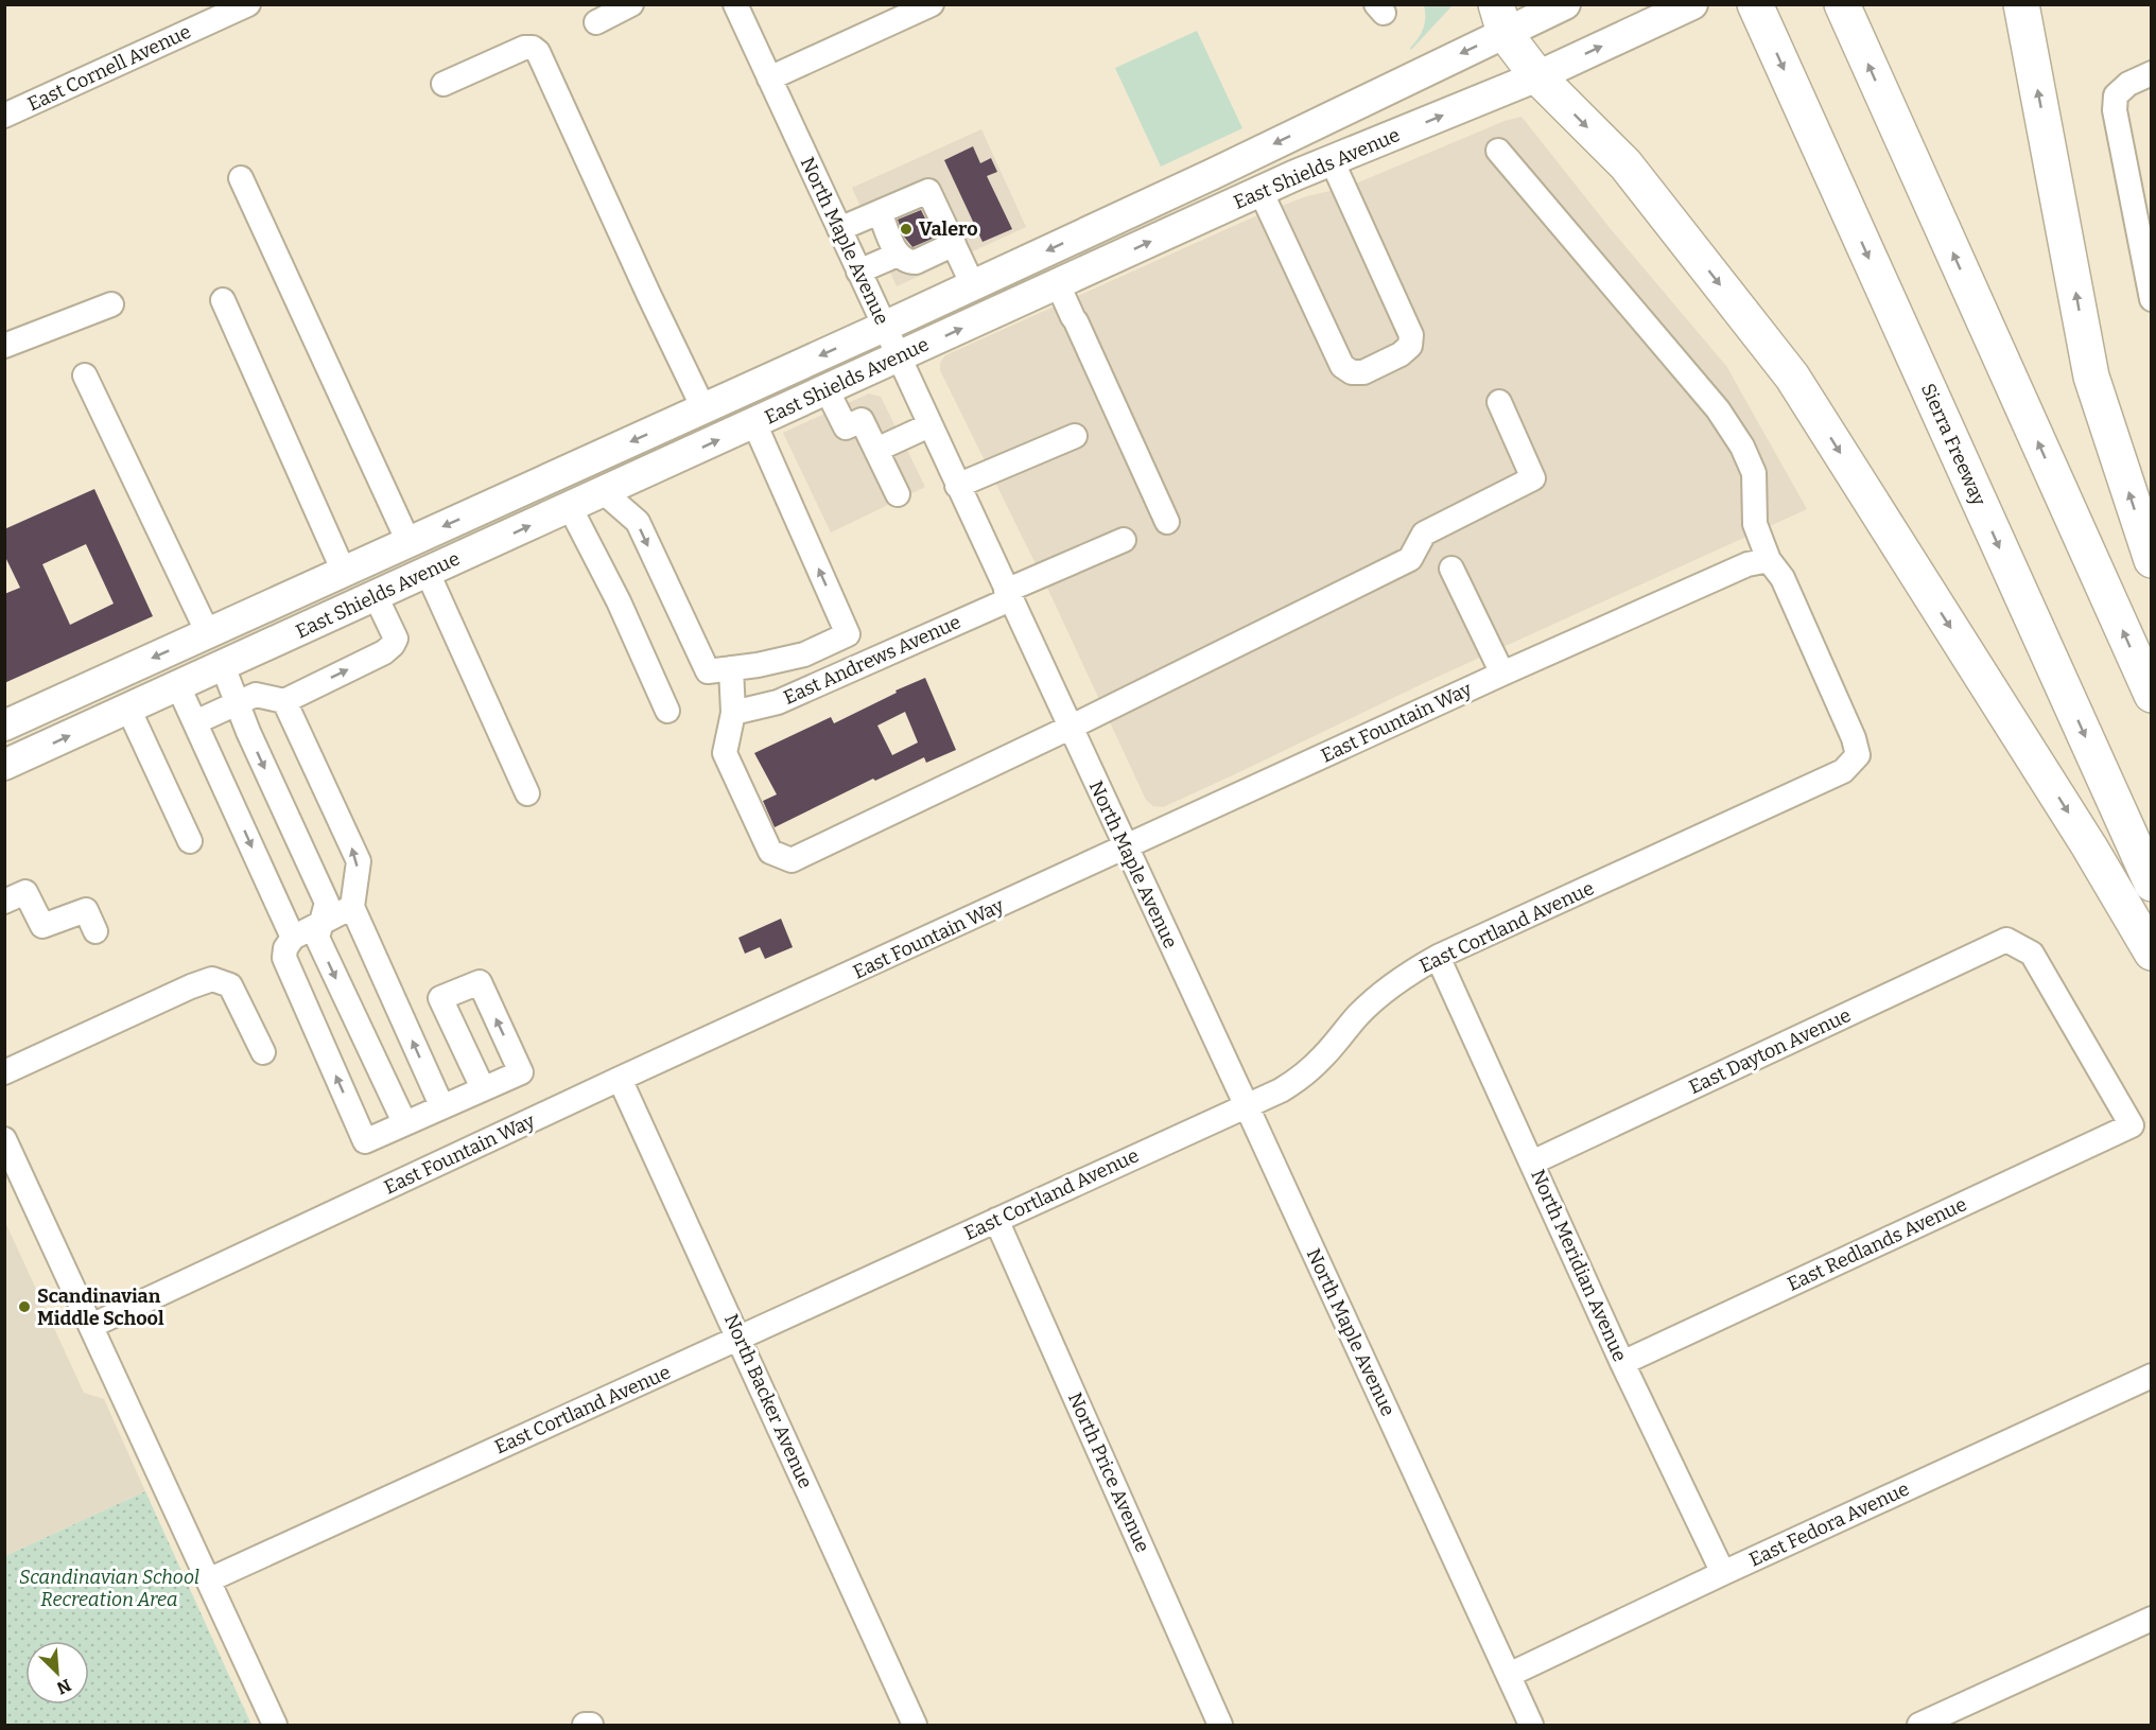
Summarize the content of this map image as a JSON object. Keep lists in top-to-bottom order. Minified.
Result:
{"streets":{"highway":["Sierra Freeway"],"main road":["East Shields Avenue"],"street":["East Cornell Avenue","North Maple Avenue","East Andrews Avenue","East Fountain Way","East Cortland Avenue","East Dayton Avenue","East Redlands Avenue","North Meridian Avenue","North Backer Avenue","North Price Avenue","East Fedora Avenue"]},"crossings":[["East Shields Avenue","North Maple Avenue"],["North Maple Avenue","East Andrews Avenue"],["North Maple Avenue","East Fountain Way"],["North Maple Avenue","East Cortland Avenue"],["North Maple Avenue","East Fedora Avenue"],["East Fountain Way","East Cortland Avenue"],["East Fountain Way","North Backer Avenue"],["East Cortland Avenue","North Meridian Avenue"],["East Cortland Avenue","North Backer Avenue"],["East Cortland Avenue","North Price Avenue"],["East Dayton Avenue","East Redlands Avenue"],["East Dayton Avenue","North Meridian Avenue"],["East Redlands Avenue","North Meridian Avenue"],["North Meridian Avenue","East Fedora Avenue"]],"parks":["Scandinavian School Recreation Area"],"places":["Valero","Scandinavian Middle School"],"north":"bottom right"}
